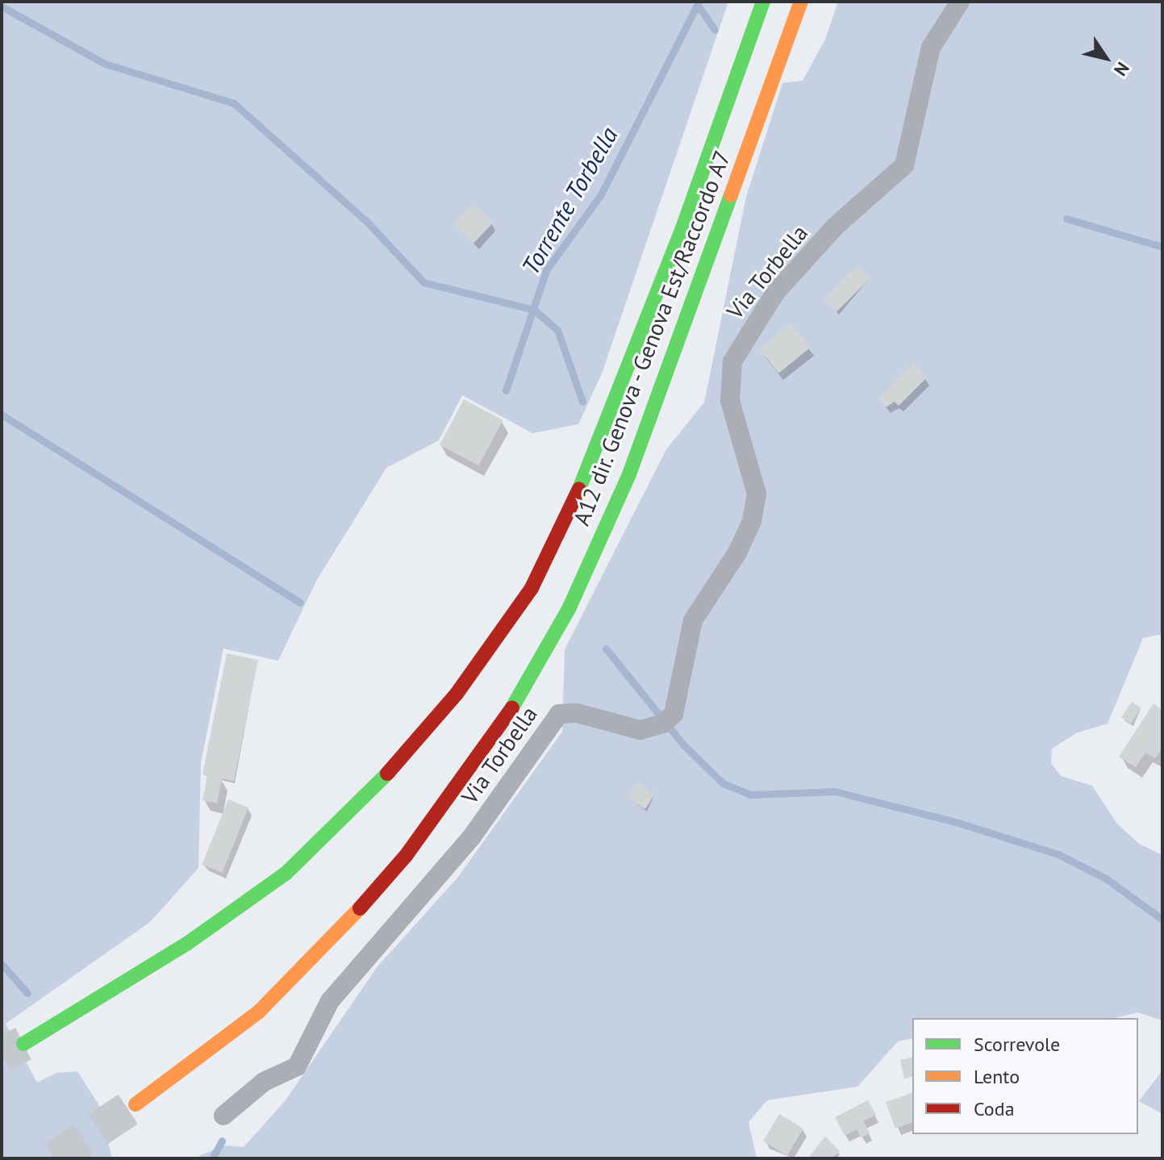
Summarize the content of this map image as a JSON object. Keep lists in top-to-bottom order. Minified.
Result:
{"streets":{"highway":["A12 dir. Genova - Genova Est/Raccordo A7"],"street":["Via Torbella"]},"water":["Torrente Torbella"],"legend":["Scorrevole","Lento","Coda"],"north":"bottom right"}
